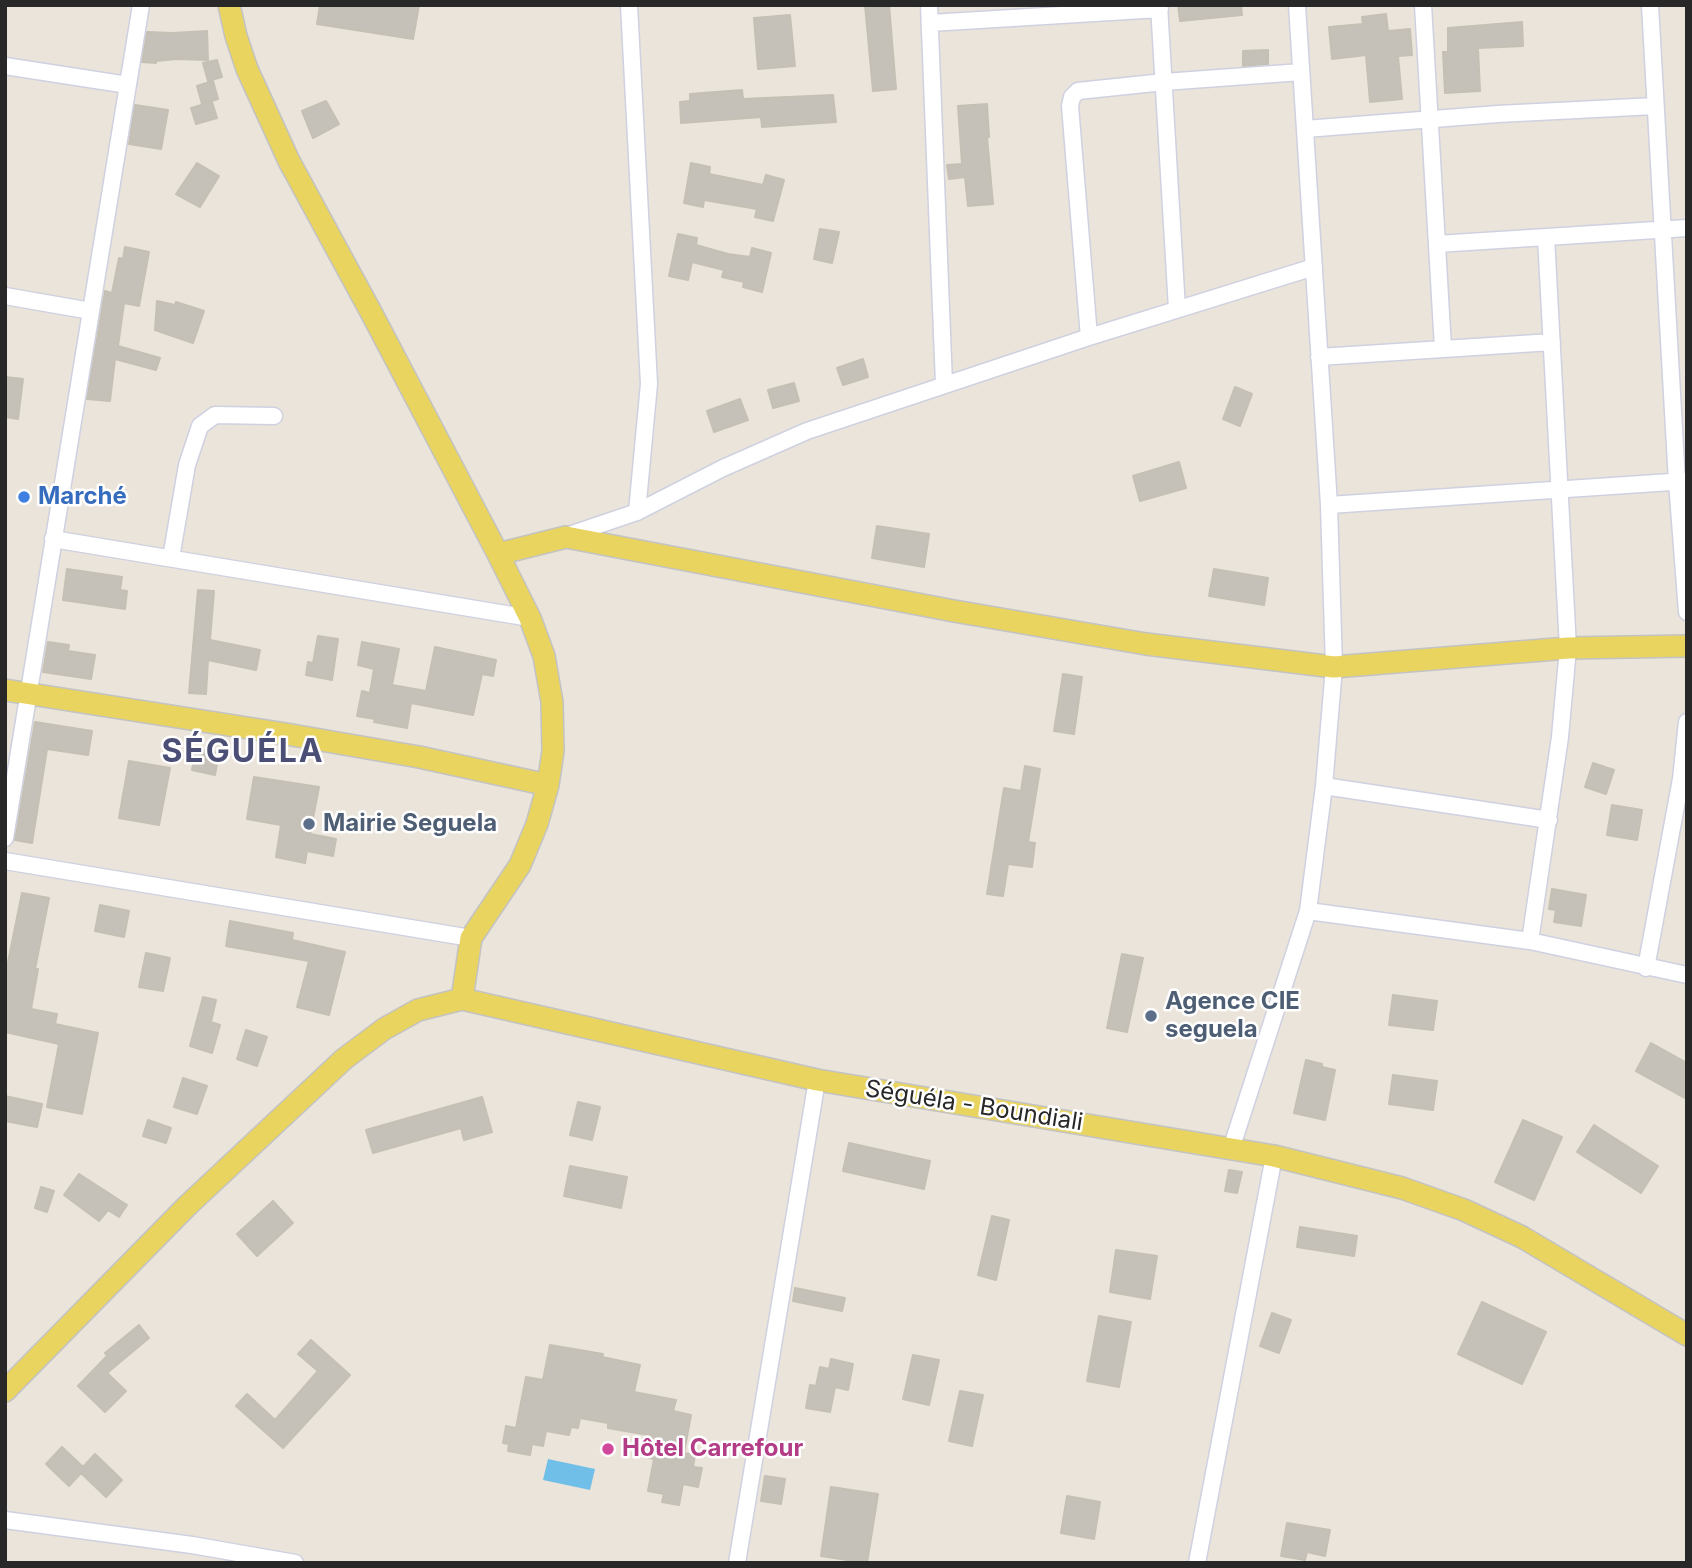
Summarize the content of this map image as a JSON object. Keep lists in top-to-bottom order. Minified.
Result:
{"streets":{"main road":["Séguéla - Boundiali"]},"districts":["SÉGUÉLA"],"places":["Marché","Mairie Seguela","Agence CIE seguela","Hôtel Carrefour"]}
